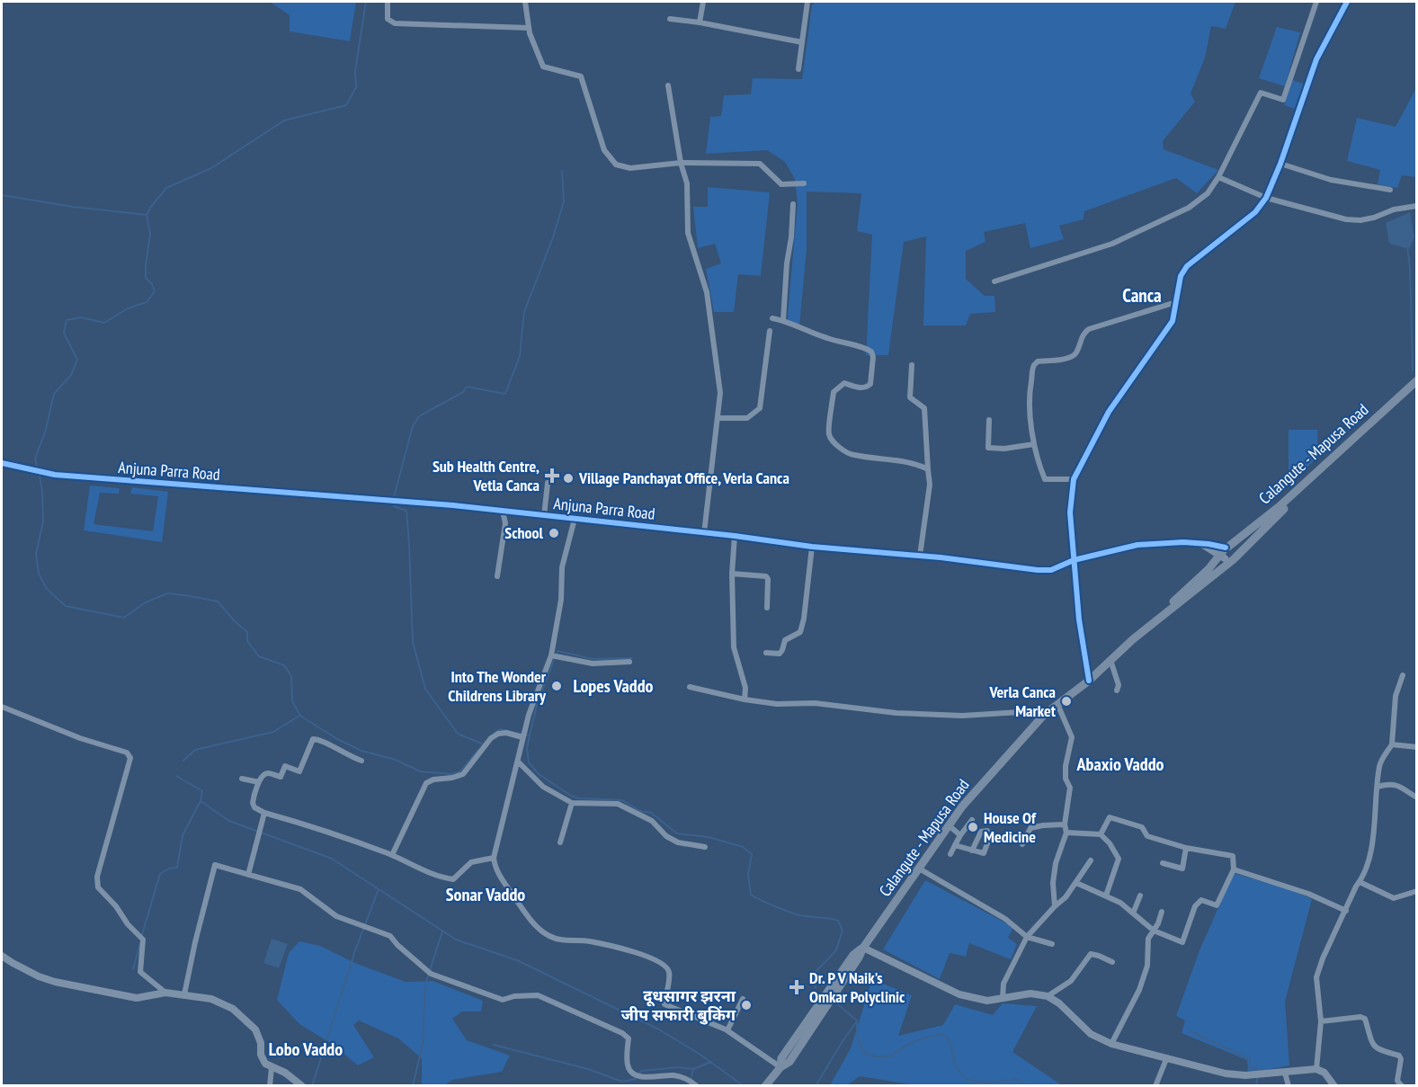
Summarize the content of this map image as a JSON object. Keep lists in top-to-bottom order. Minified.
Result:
{"streets":{"main road":["Calangute - Mapusa Road"],"street":["Anjuna Parra Road"]},"crossings":[["Calangute - Mapusa Road","Anjuna Parra Road"]],"districts":["Canca","Lopes Vaddo","Abaxio Vaddo","Sonar Vaddo","Lobo Vaddo"],"places":{"health":["Sub Health Centre, Vetla Canca","Dr. P V Naik's Omkar Polyclinic"],"other":["Village Panchayat Office, Verla Canca","School","Into The Wonder Childrens Library","Verla Canca Market","House Of Medicine","दूधसागर झरना जीप सफारी बुकिंग"]}}
